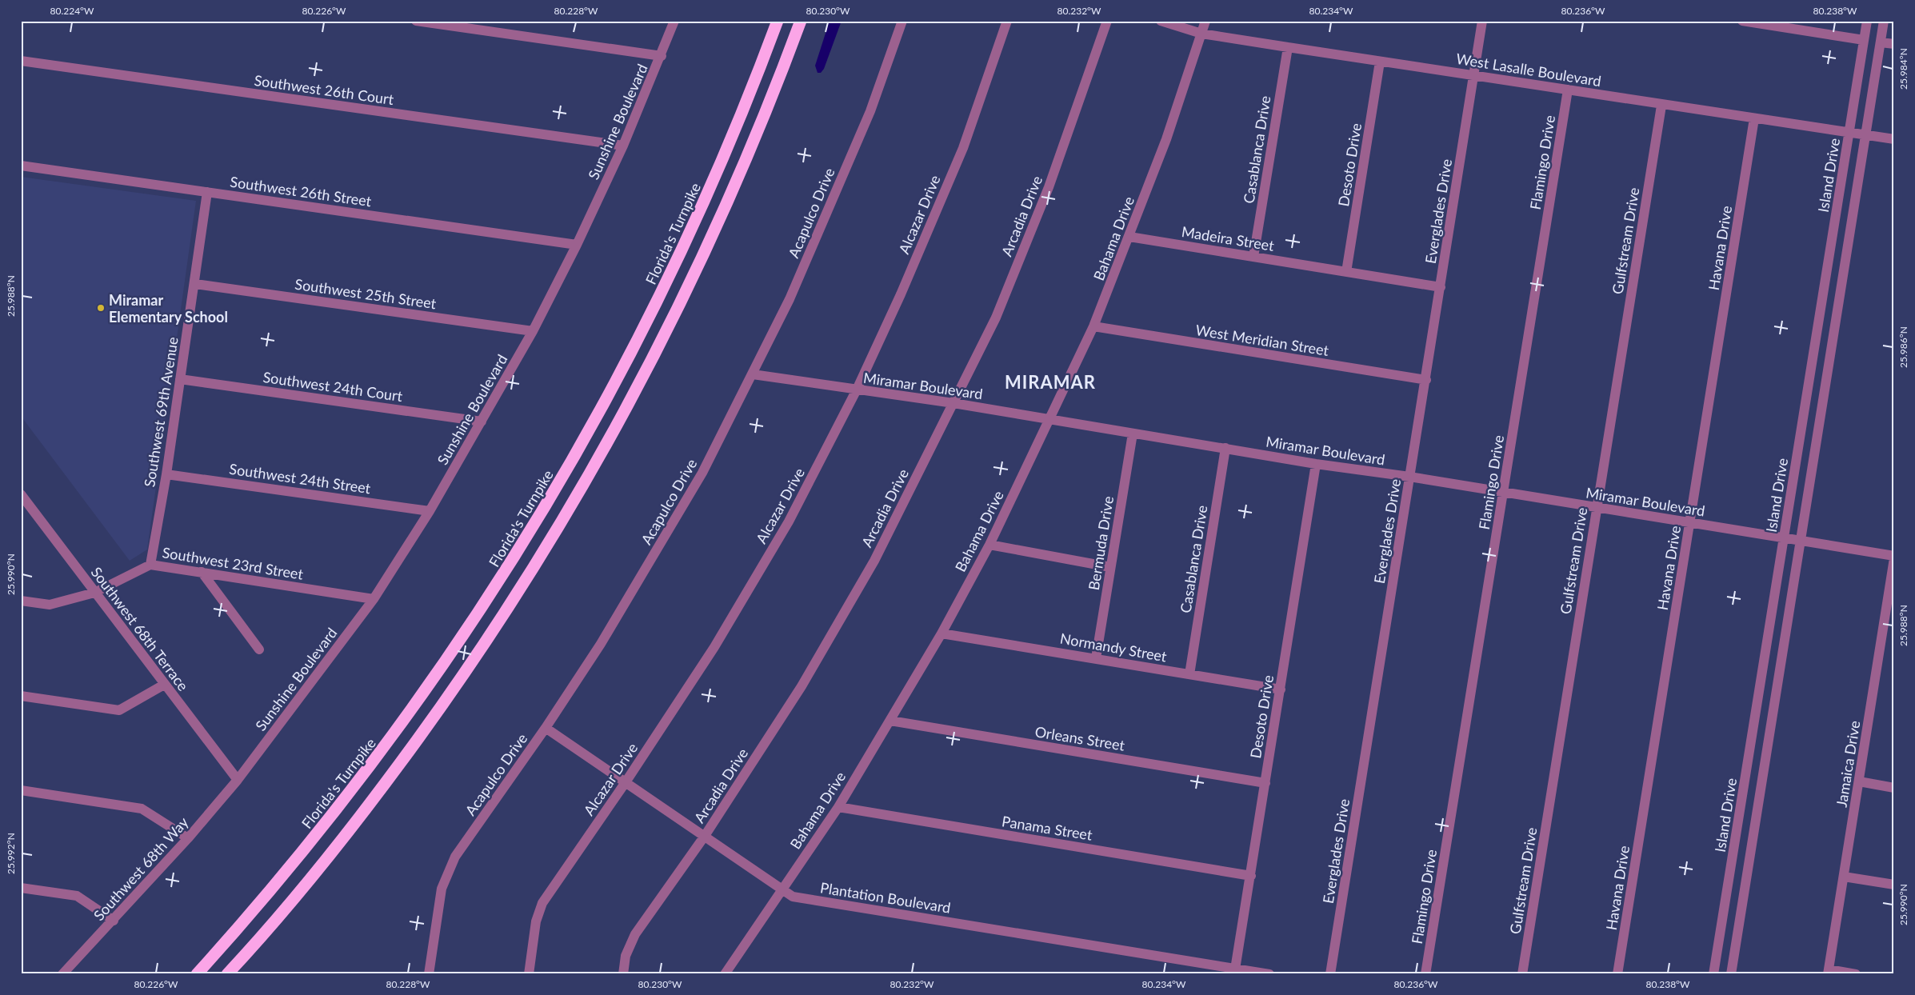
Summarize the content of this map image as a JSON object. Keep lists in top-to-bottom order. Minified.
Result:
{"streets":{"highway":["Florida's Turnpike"],"street":["West Lasalle Boulevard","Southwest 26th Court","Sunshine Boulevard","Casablanca Drive","Flamingo Drive","Desoto Drive","Island Drive","Southwest 26th Street","Everglades Drive","Acapulco Drive","Alcazar Drive","Arcadia Drive","Bahama Drive","Madeira Street","Gulfstream Drive","Havana Drive","Southwest 25th Street","West Meridian Street","Miramar Boulevard","Southwest 24th Court","Southwest 69th Avenue","Southwest 24th Street","Bermuda Drive","Southwest 23rd Street","Southwest 68th Terrace","Normandy Street","Orleans Street","Jamaica Drive","Panama Street","Southwest 68th Way","Plantation Boulevard"]},"crossings":[["West Lasalle Boulevard","Casablanca Drive"],["West Lasalle Boulevard","Flamingo Drive"],["West Lasalle Boulevard","Desoto Drive"],["West Lasalle Boulevard","Island Drive"],["West Lasalle Boulevard","Everglades Drive"],["West Lasalle Boulevard","Bahama Drive"],["West Lasalle Boulevard","Gulfstream Drive"],["West Lasalle Boulevard","Havana Drive"],["Southwest 26th Court","Sunshine Boulevard"],["Sunshine Boulevard","Southwest 26th Street"],["Sunshine Boulevard","Southwest 25th Street"],["Sunshine Boulevard","Southwest 24th Court"],["Sunshine Boulevard","Southwest 24th Street"],["Sunshine Boulevard","Southwest 23rd Street"],["Sunshine Boulevard","Southwest 68th Terrace"],["Sunshine Boulevard","Southwest 68th Way"],["Casablanca Drive","Madeira Street"],["Casablanca Drive","Miramar Boulevard"],["Casablanca Drive","Normandy Street"],["Flamingo Drive","Miramar Boulevard"],["Desoto Drive","Madeira Street"],["Desoto Drive","Miramar Boulevard"],["Desoto Drive","Normandy Street"],["Desoto Drive","Orleans Street"],["Desoto Drive","Panama Street"],["Desoto Drive","Plantation Boulevard"],["Island Drive","Miramar Boulevard"],["Southwest 26th Street","Southwest 69th Avenue"],["Everglades Drive","Madeira Street"],["Everglades Drive","West Meridian Street"],["Everglades Drive","Miramar Boulevard"],["Acapulco Drive","Miramar Boulevard"],["Acapulco Drive","Plantation Boulevard"],["Alcazar Drive","Miramar Boulevard"],["Alcazar Drive","Plantation Boulevard"],["Arcadia Drive","Miramar Boulevard"],["Arcadia Drive","Plantation Boulevard"],["Bahama Drive","Madeira Street"],["Bahama Drive","West Meridian Street"],["Bahama Drive","Miramar Boulevard"],["Bahama Drive","Normandy Street"],["Bahama Drive","Orleans Street"],["Bahama Drive","Panama Street"],["Bahama Drive","Plantation Boulevard"],["Gulfstream Drive","Miramar Boulevard"],["Havana Drive","Miramar Boulevard"],["Southwest 25th Street","Southwest 69th Avenue"],["Miramar Boulevard","Bermuda Drive"],["Southwest 24th Court","Southwest 69th Avenue"],["Southwest 69th Avenue","Southwest 24th Street"],["Southwest 69th Avenue","Southwest 23rd Street"],["Bermuda Drive","Normandy Street"],["Southwest 23rd Street","Southwest 68th Terrace"],["Southwest 68th Terrace","Southwest 68th Way"]],"districts":["MIRAMAR"],"places":["Miramar Elementary School"],"coordinates":["80.224°W","80.226°W","80.228°W","80.230°W","80.232°W","80.234°W","80.236°W","80.238°W","25.984°N","25.988°N","25.986°N","25.990°N","25.992°N"]}
